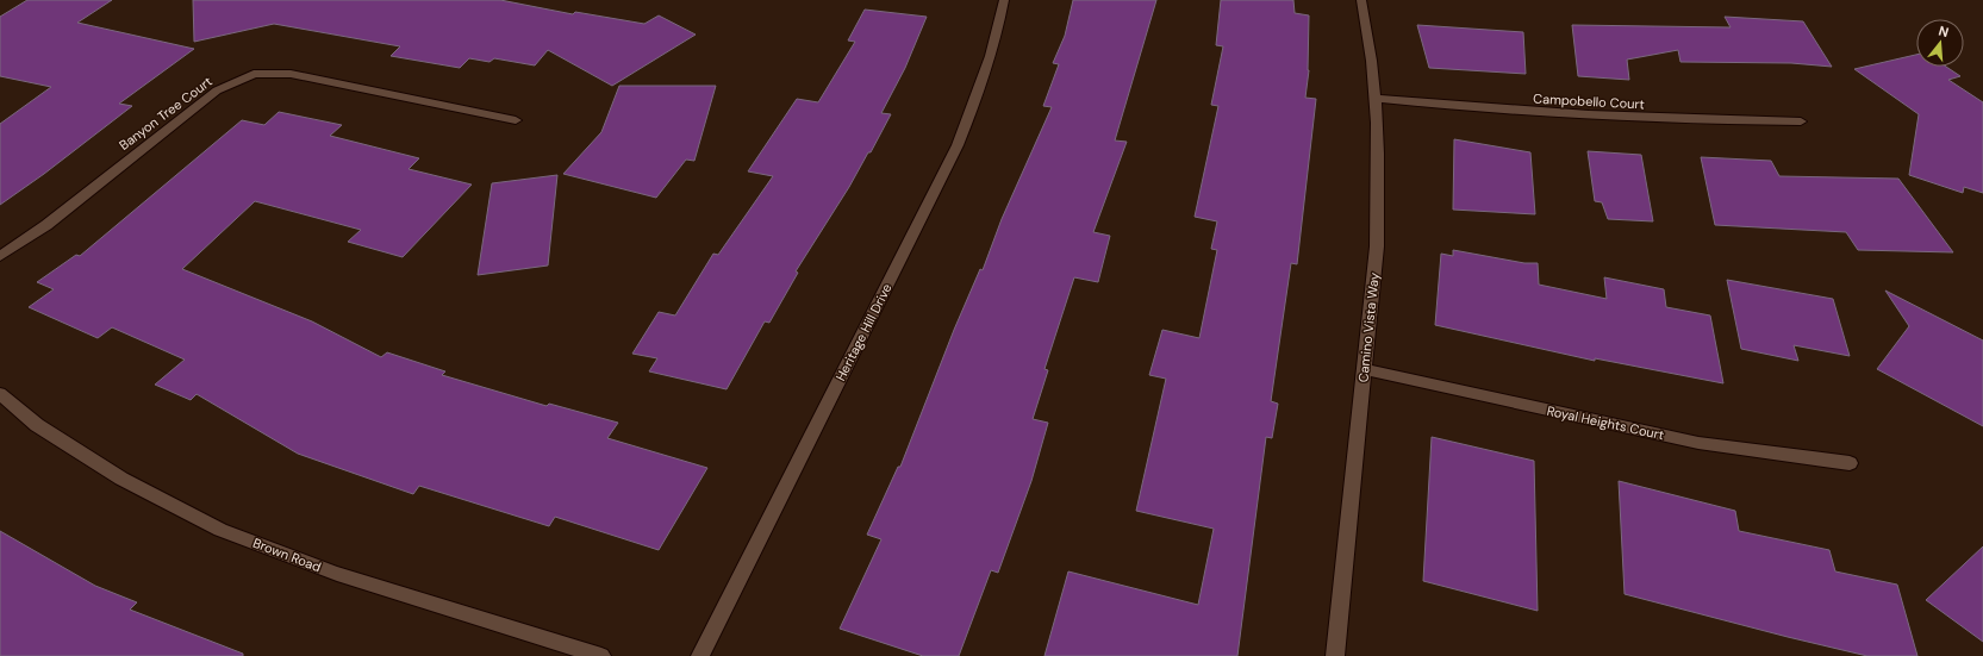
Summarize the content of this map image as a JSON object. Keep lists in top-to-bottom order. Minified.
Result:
{"streets":{"street":["Campobello Court","Banyon Tree Court","Camino Vista Way","Heritage Hill Drive","Royal Heights Court","Brown Road"]},"crossings":[["Campobello Court","Camino Vista Way"],["Camino Vista Way","Royal Heights Court"]],"north":"top"}
